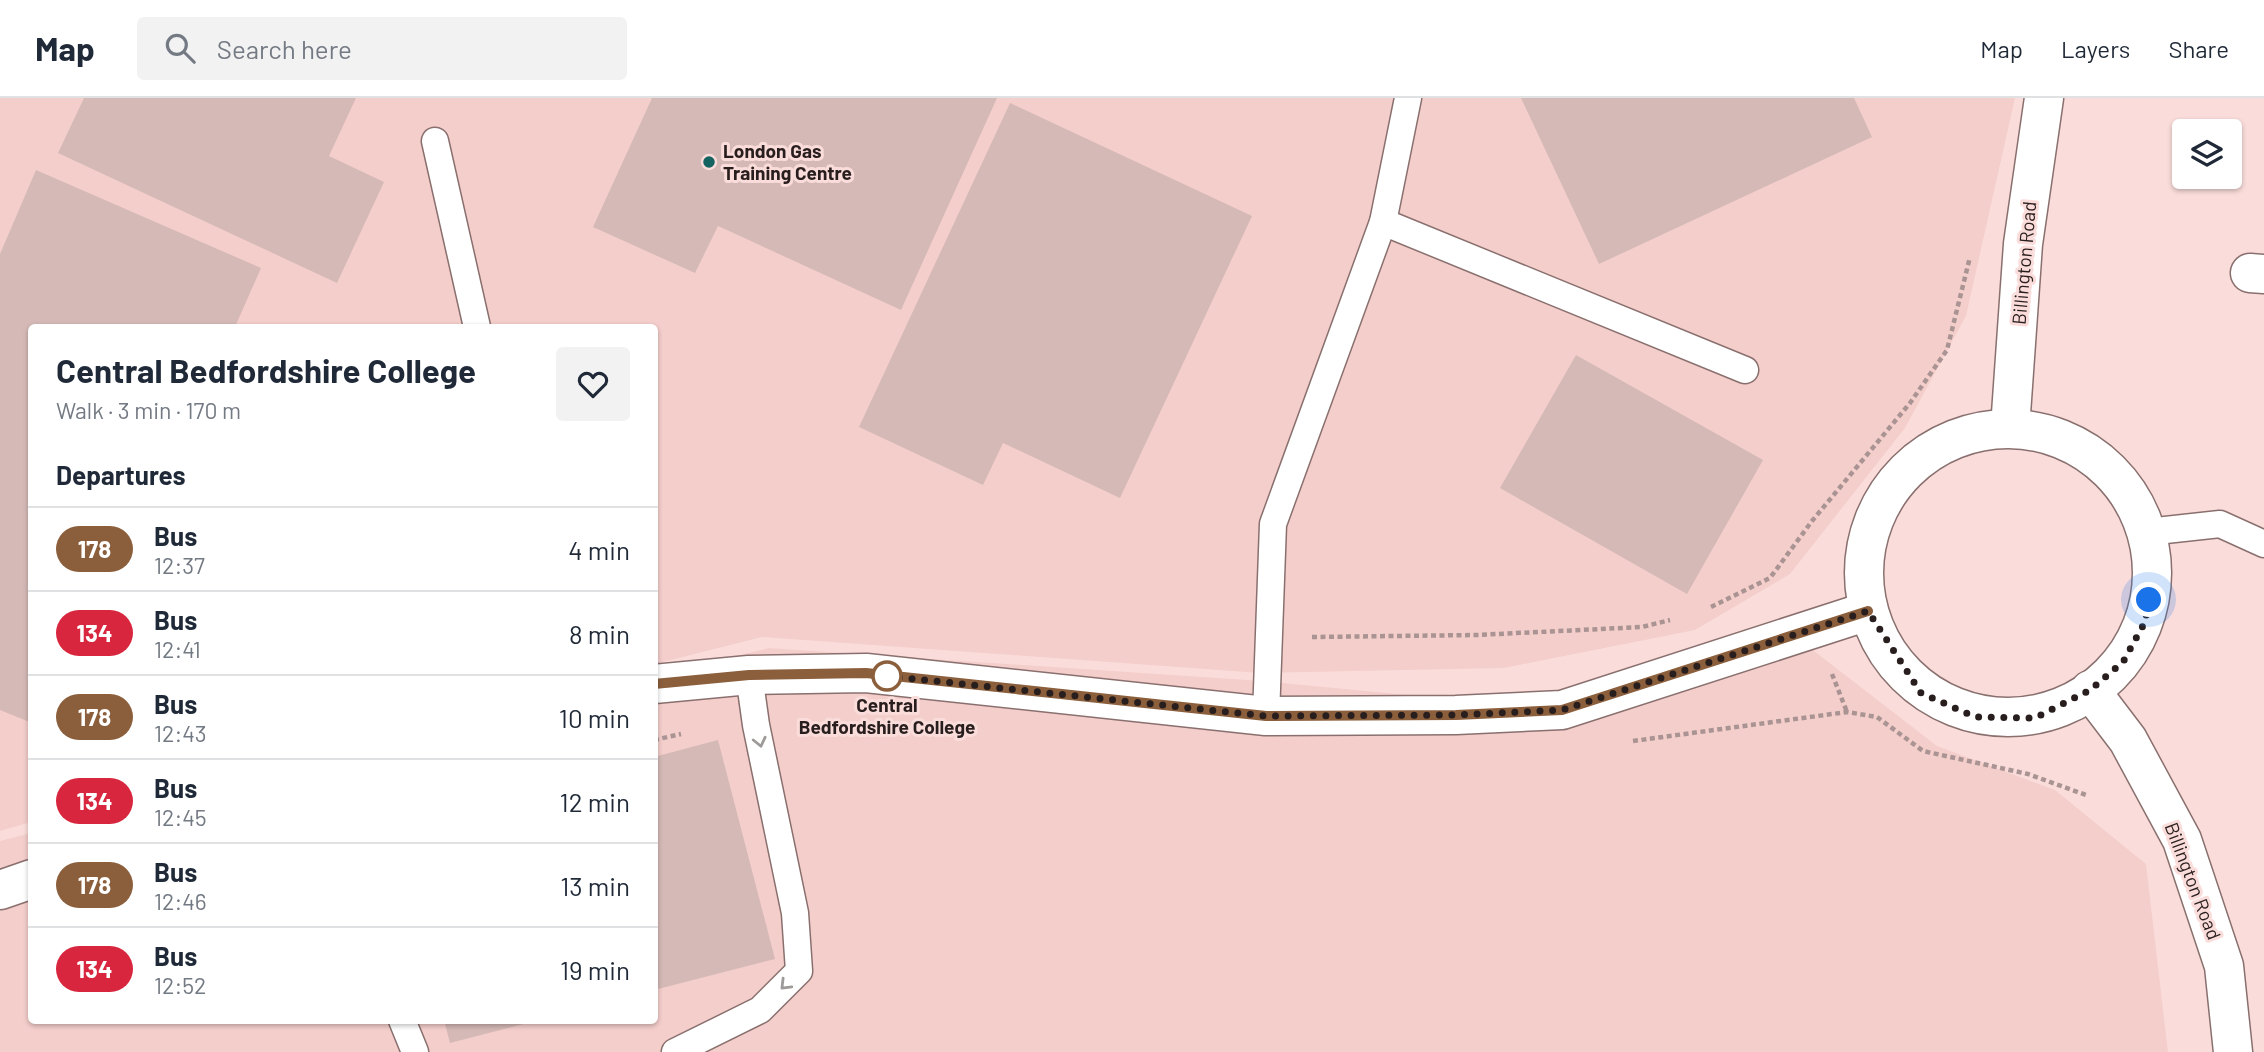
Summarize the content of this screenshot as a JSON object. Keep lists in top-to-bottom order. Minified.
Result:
{"streets":{"street":["Billington Road"]},"places":["London Gas Training Centre","Central Bedfordshire College"],"lines":["bus line 178"],"page":{"header":"Map","search":"Search here","nav":["Map","Layers","Share"],"heading":[["Central Bedfordshire College","Walk · 3 min · 170 m"],"Departures"],"list":[{"mark":"178","name":"Bus","note":"12:37","value":"4 min"},{"mark":"134","name":"Bus","note":"12:41","value":"8 min"},{"mark":"178","name":"Bus","note":"12:43","value":"10 min"},{"mark":"134","name":"Bus","note":"12:45","value":"12 min"},{"mark":"178","name":"Bus","note":"12:46","value":"13 min"},{"mark":"134","name":"Bus","note":"12:52","value":"19 min"}]}}
